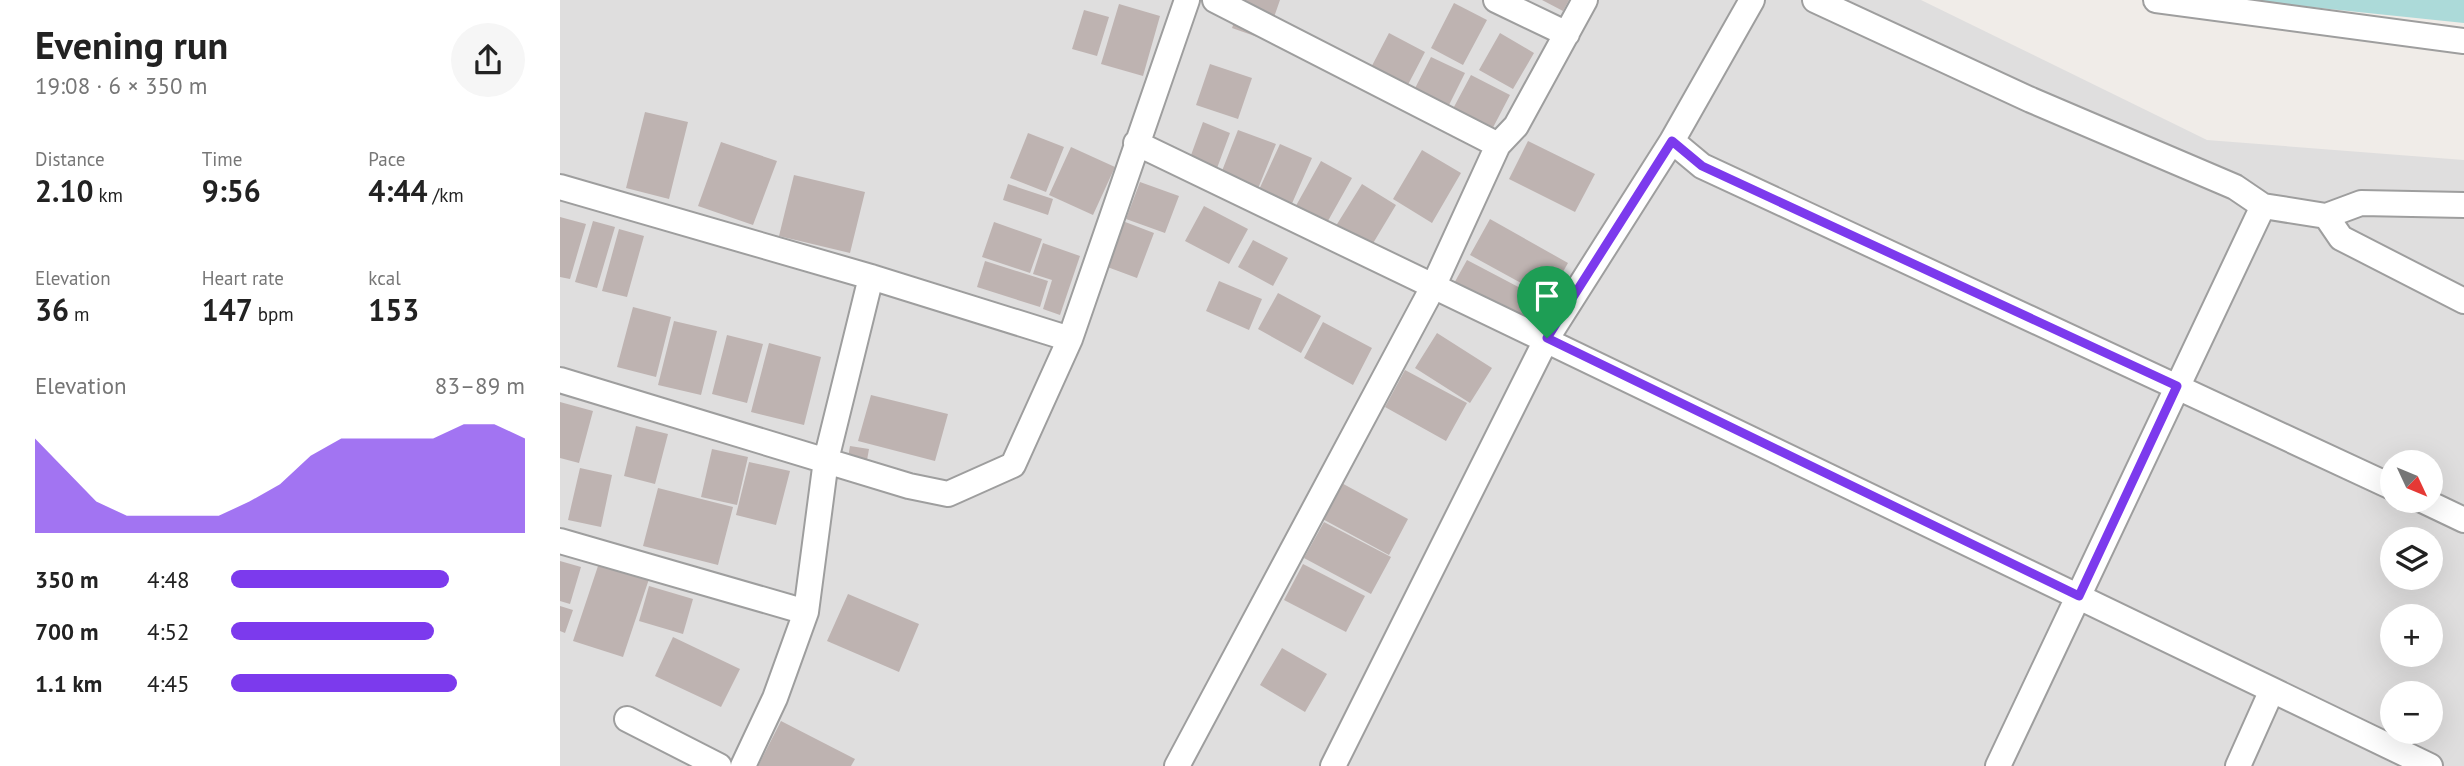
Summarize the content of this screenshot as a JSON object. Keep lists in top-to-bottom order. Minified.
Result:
{"north":"bottom right","page":{"heading":["Evening run","19:08 · 6 × 350 m"],"stats":[["Distance","2.10 km"],["Time","9:56"],["Pace","4:44 /km"],["Elevation","36 m"],["Heart rate","147 bpm"],["kcal","153"]],"chart":["Elevation","83–89 m"],"map_buttons":["+","−"],"list":[{"name":"350 m","note":"4:48"},{"name":"700 m","note":"4:52"},{"name":"1.1 km","note":"4:45"}]}}
